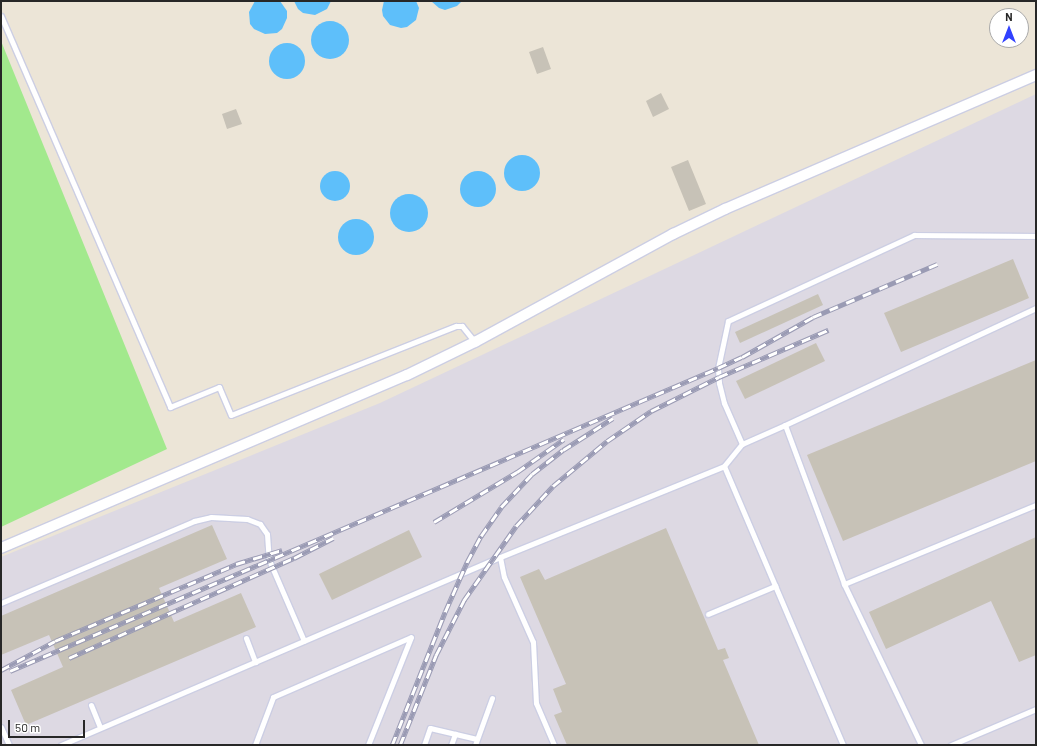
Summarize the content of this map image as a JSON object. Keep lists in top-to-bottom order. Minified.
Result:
{"scale_bar":"50 m","north":"top"}
